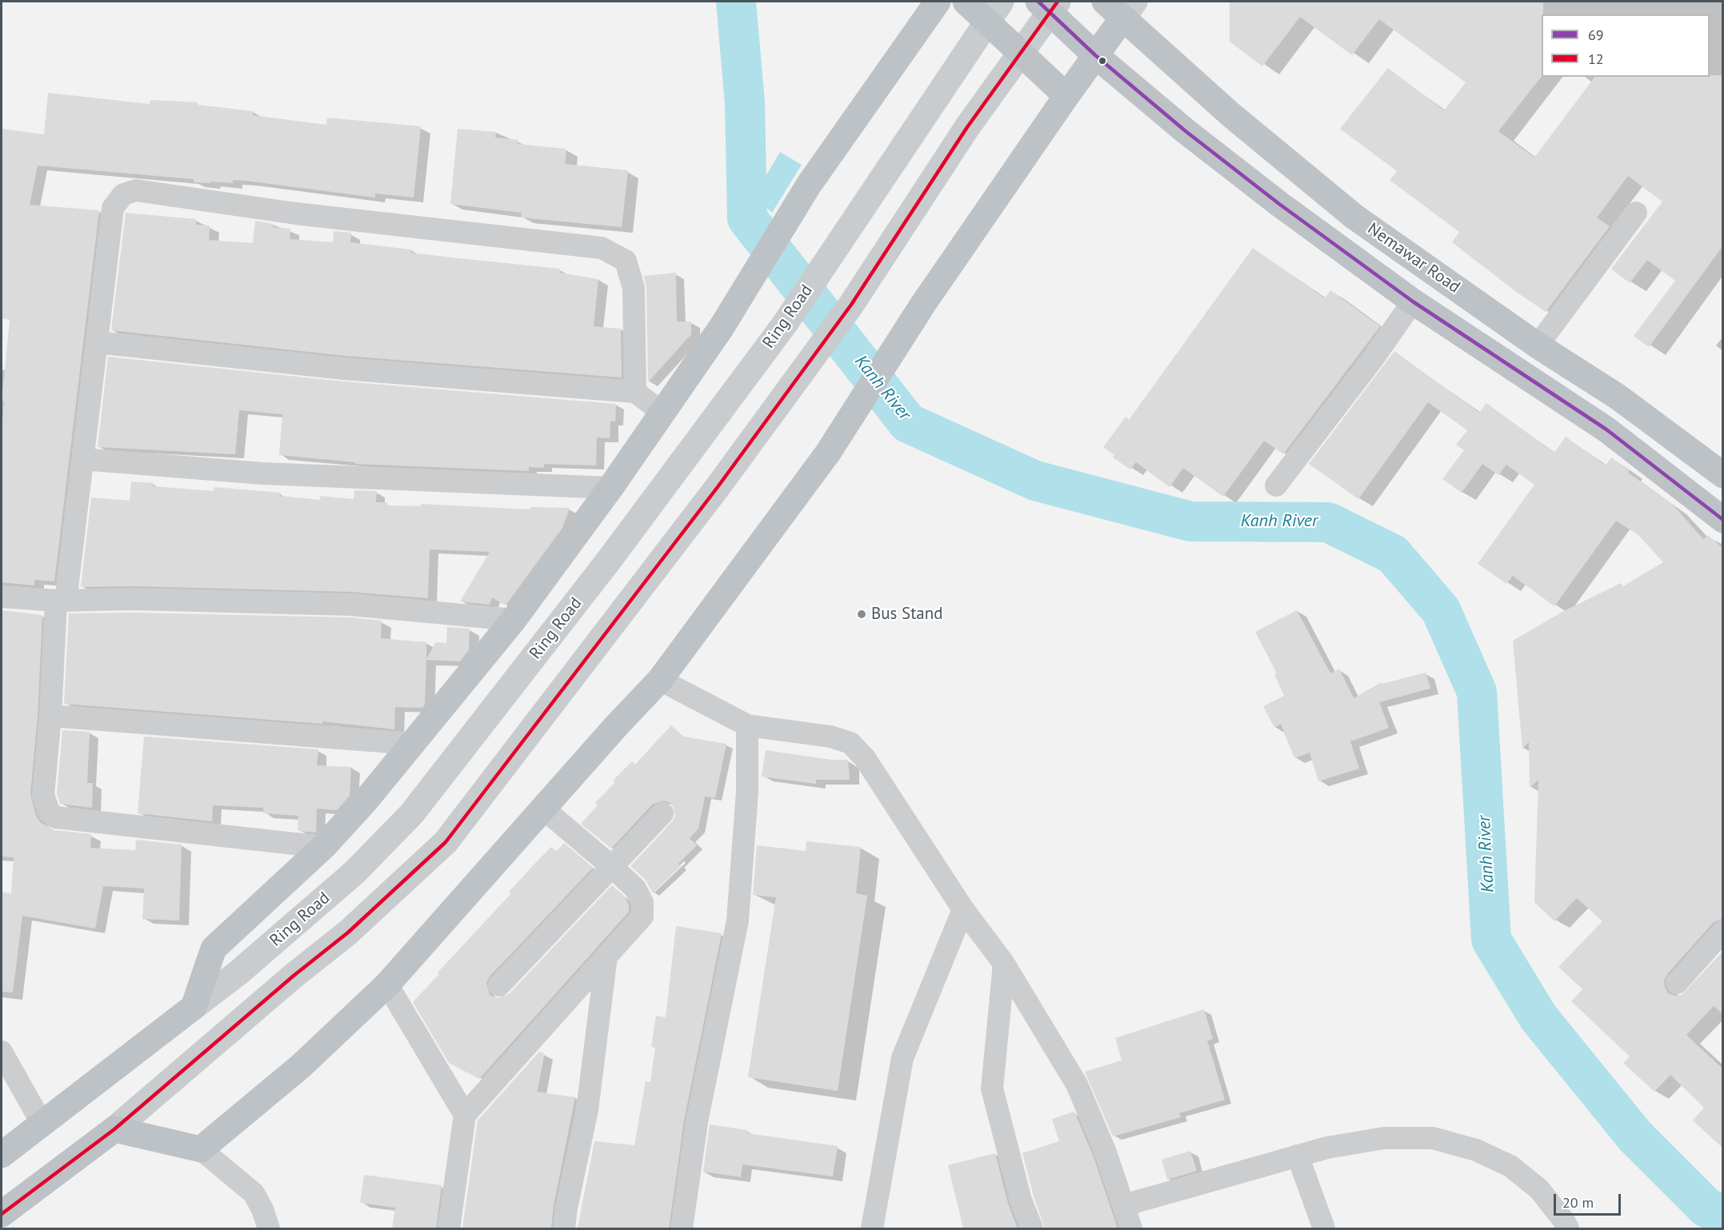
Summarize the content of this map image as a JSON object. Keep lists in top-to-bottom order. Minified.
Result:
{"streets":{"highway":["Nemawar Road","Ring Road"]},"water":["Kanh River"],"places":["Bus Stand"],"lines":["transit line 69","transit line 12"],"legend":["69","12"],"scale_bar":"20 m"}
